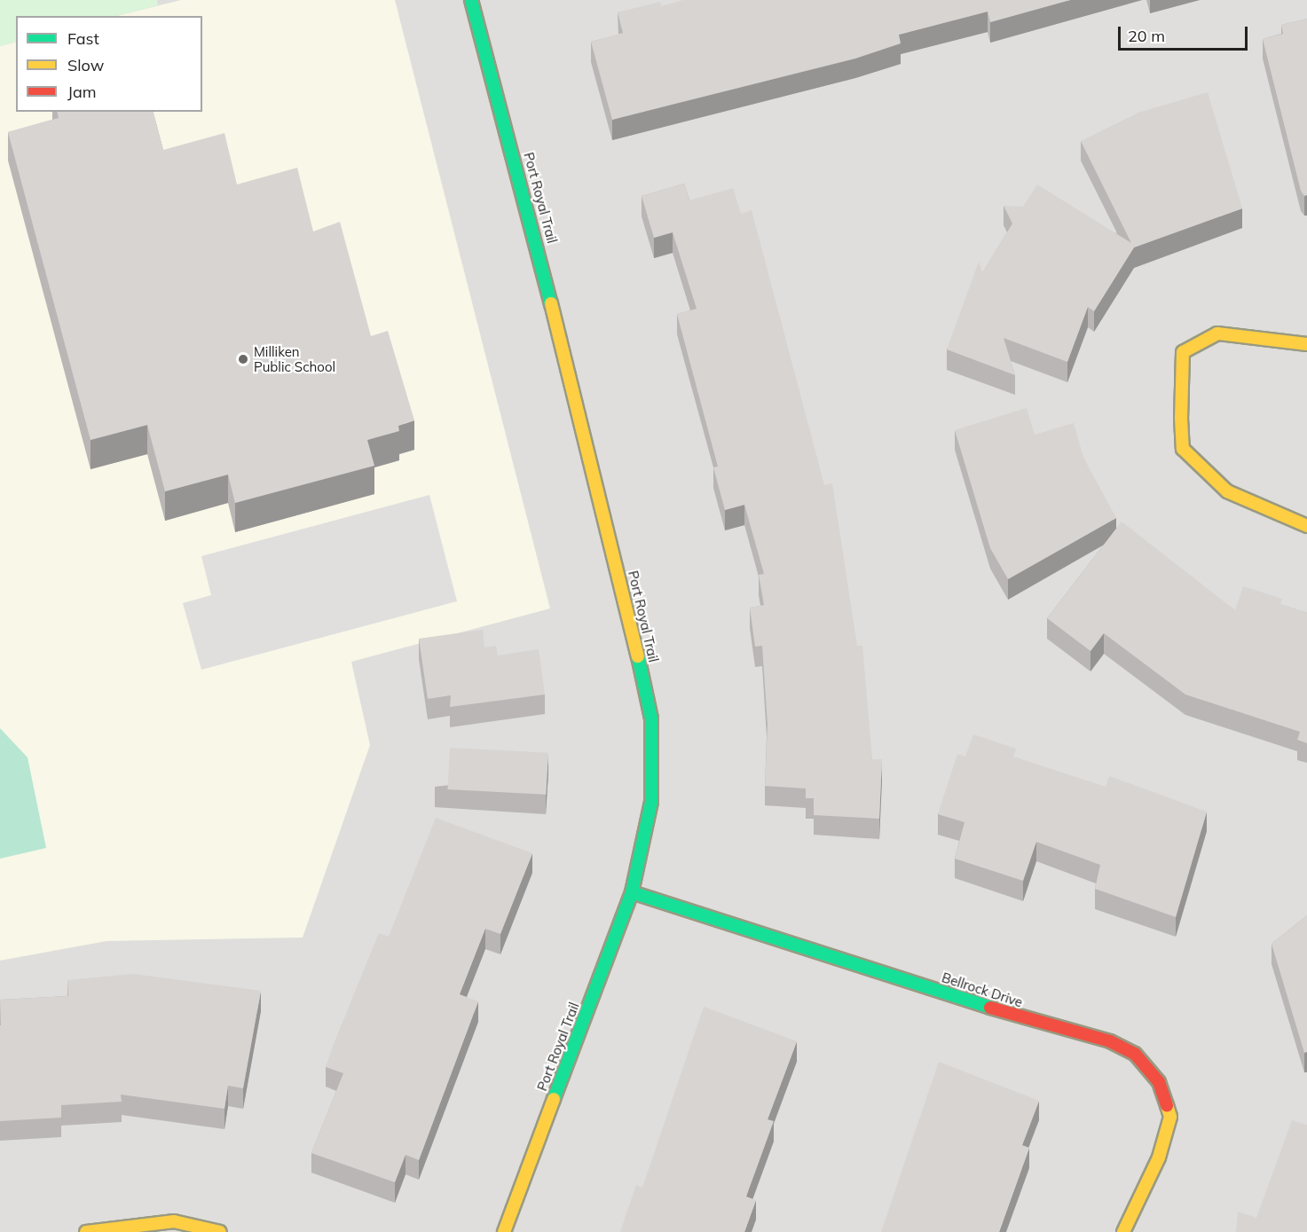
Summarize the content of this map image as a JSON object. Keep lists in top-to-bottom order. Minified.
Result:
{"streets":{"street":["Port Royal Trail","Bellrock Drive"]},"crossings":[["Port Royal Trail","Bellrock Drive"]],"places":["Milliken Public School"],"legend":["Fast","Slow","Jam"],"scale_bar":"20 m"}
